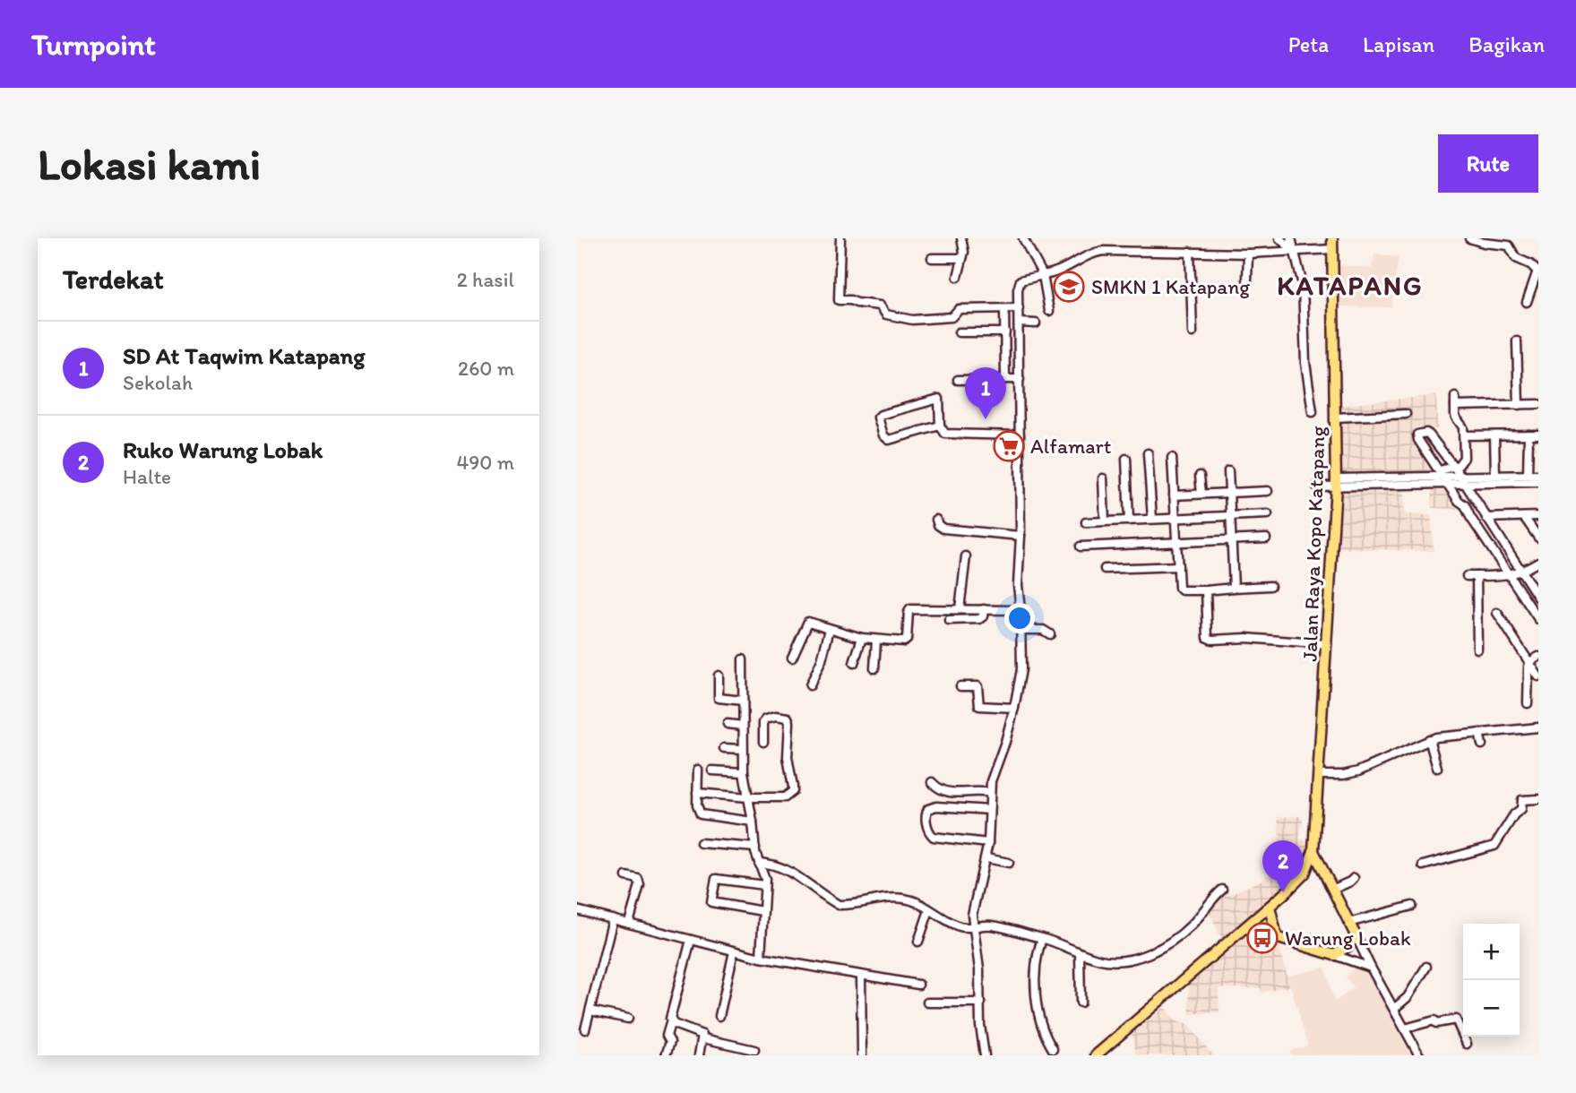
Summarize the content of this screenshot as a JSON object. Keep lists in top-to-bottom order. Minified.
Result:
{"streets":{"main road":["Jalan Raya Kopo Katapang"]},"districts":["KATAPANG"],"places":{"school or university":["SMKN 1 Katapang"],"supermarket":["Alfamart"],"bus stop":["Warung Lobak"]},"page":{"header":"Turnpoint","nav":["Peta","Lapisan","Bagikan"],"buttons":"Rute","title":"Lokasi kami","heading":["Terdekat","2 hasil"],"list":[{"mark":"1","name":"SD At Taqwim Katapang","note":"Sekolah","value":"260 m"},{"mark":"2","name":"Ruko Warung Lobak","note":"Halte","value":"490 m"}],"pins":["1","2"],"map_buttons":["+","−"]}}
